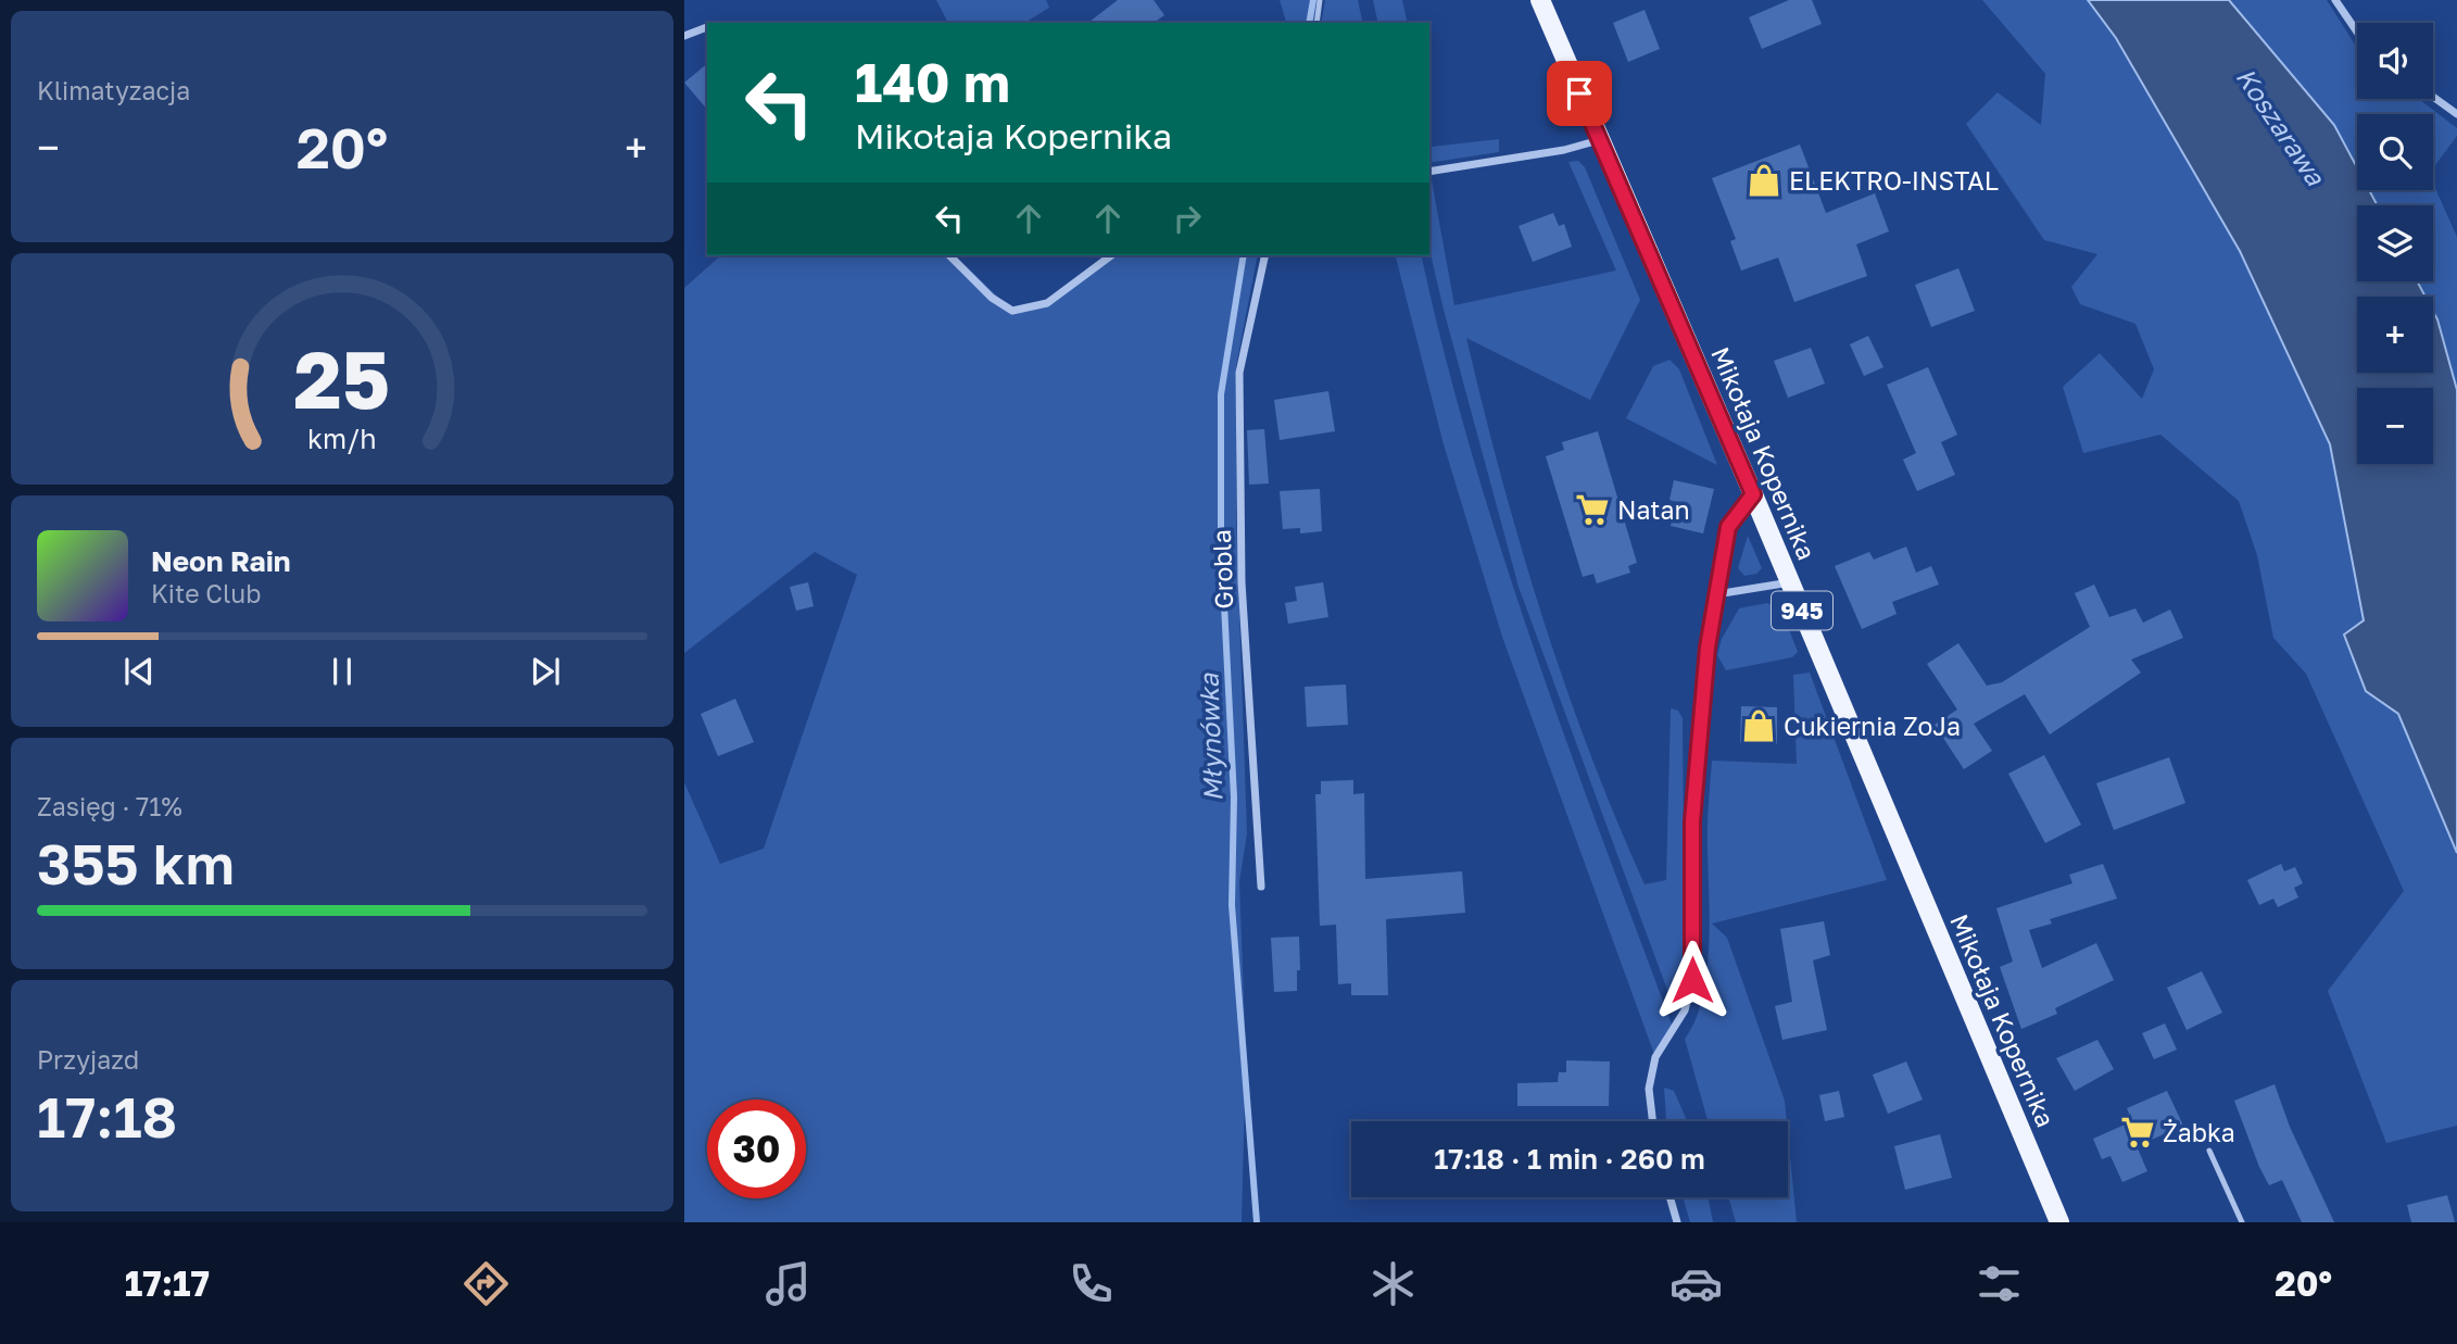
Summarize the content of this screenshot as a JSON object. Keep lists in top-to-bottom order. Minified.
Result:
{"streets":{"main road":["Mikołaja Kopernika","945"],"street":["Grobla"]},"water":["Koszarawa","Młynówka"],"places":{"shop":["ELEKTRO-INSTAL","Cukiernia ZoJa"],"supermarket":["Natan","Żabka"]},"page":{"tile":["Klimatyzacja",["Zasięg · 71%","355 km"],["Przyjazd","17:18"]],"map_buttons":["+","−"],"turn":["140 m","Mikołaja Kopernika"],"heat":["−","20°","+"],"song":["Neon Rain","Kite Club"],"limit":"30","trip":"17:18 · 1 min · 260 m","tabs":["17:17","20°"],"gauge":["25","km/h"]}}
